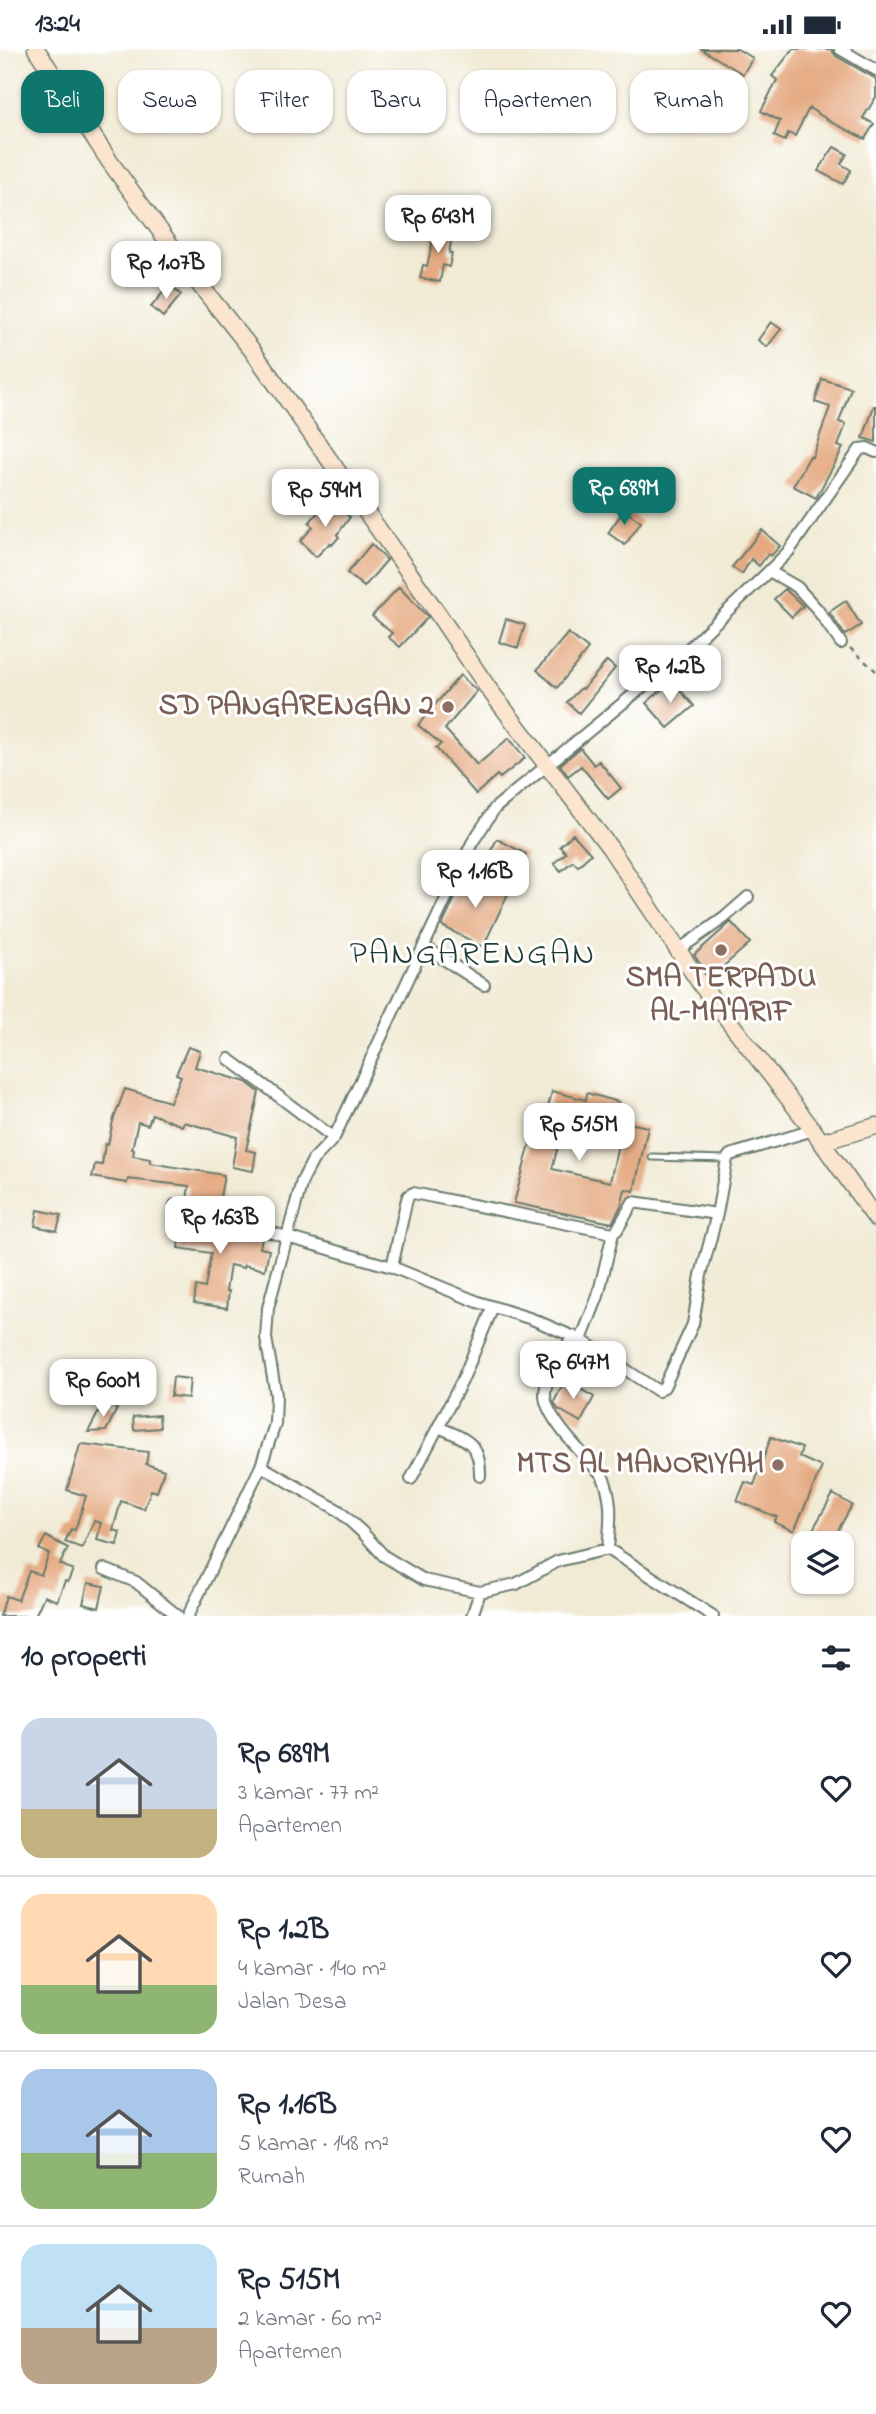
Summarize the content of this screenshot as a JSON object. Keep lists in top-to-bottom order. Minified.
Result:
{"districts":["PANGARENGAN"],"places":["SD PANGARENGAN 2","SMA TERPADU AL-MA'ARIF","MTS AL MANORIYAH"],"page":{"status":"13:24","chip":["Beli","Sewa","Filter","Baru","Apartemen","Rumah"],"price":["Rp 643M","Rp 1.07B","Rp 689M","Rp 594M","Rp 1.2B","Rp 1.16B","Rp 515M","Rp 1.63B","Rp 647M","Rp 600M"],"heading":"10 properti","list":[{"name":"Rp 689M","note":"3 kamar · 77 m² · Apartemen"},{"name":"Rp 1.2B","note":"4 kamar · 140 m² · Jalan Desa"},{"name":"Rp 1.16B","note":"5 kamar · 148 m² · Rumah"},{"name":"Rp 515M","note":"2 kamar · 60 m² · Apartemen"}]}}
